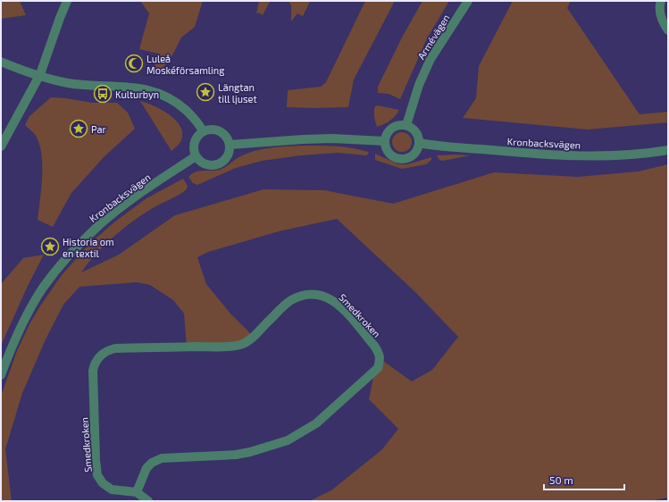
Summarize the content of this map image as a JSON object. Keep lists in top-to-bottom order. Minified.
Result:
{"streets":{"street":["Armévägen","Kronbacksvägen","Smedkroken"]},"crossings":[["Armévägen","Kronbacksvägen"]],"places":{"mosque":["Luleå Moskéförsamling"],"place":["Längtan till ljuset","Par","Historia om en textil"],"bus stop":["Kulturbyn"]},"scale_bar":"50 m"}
